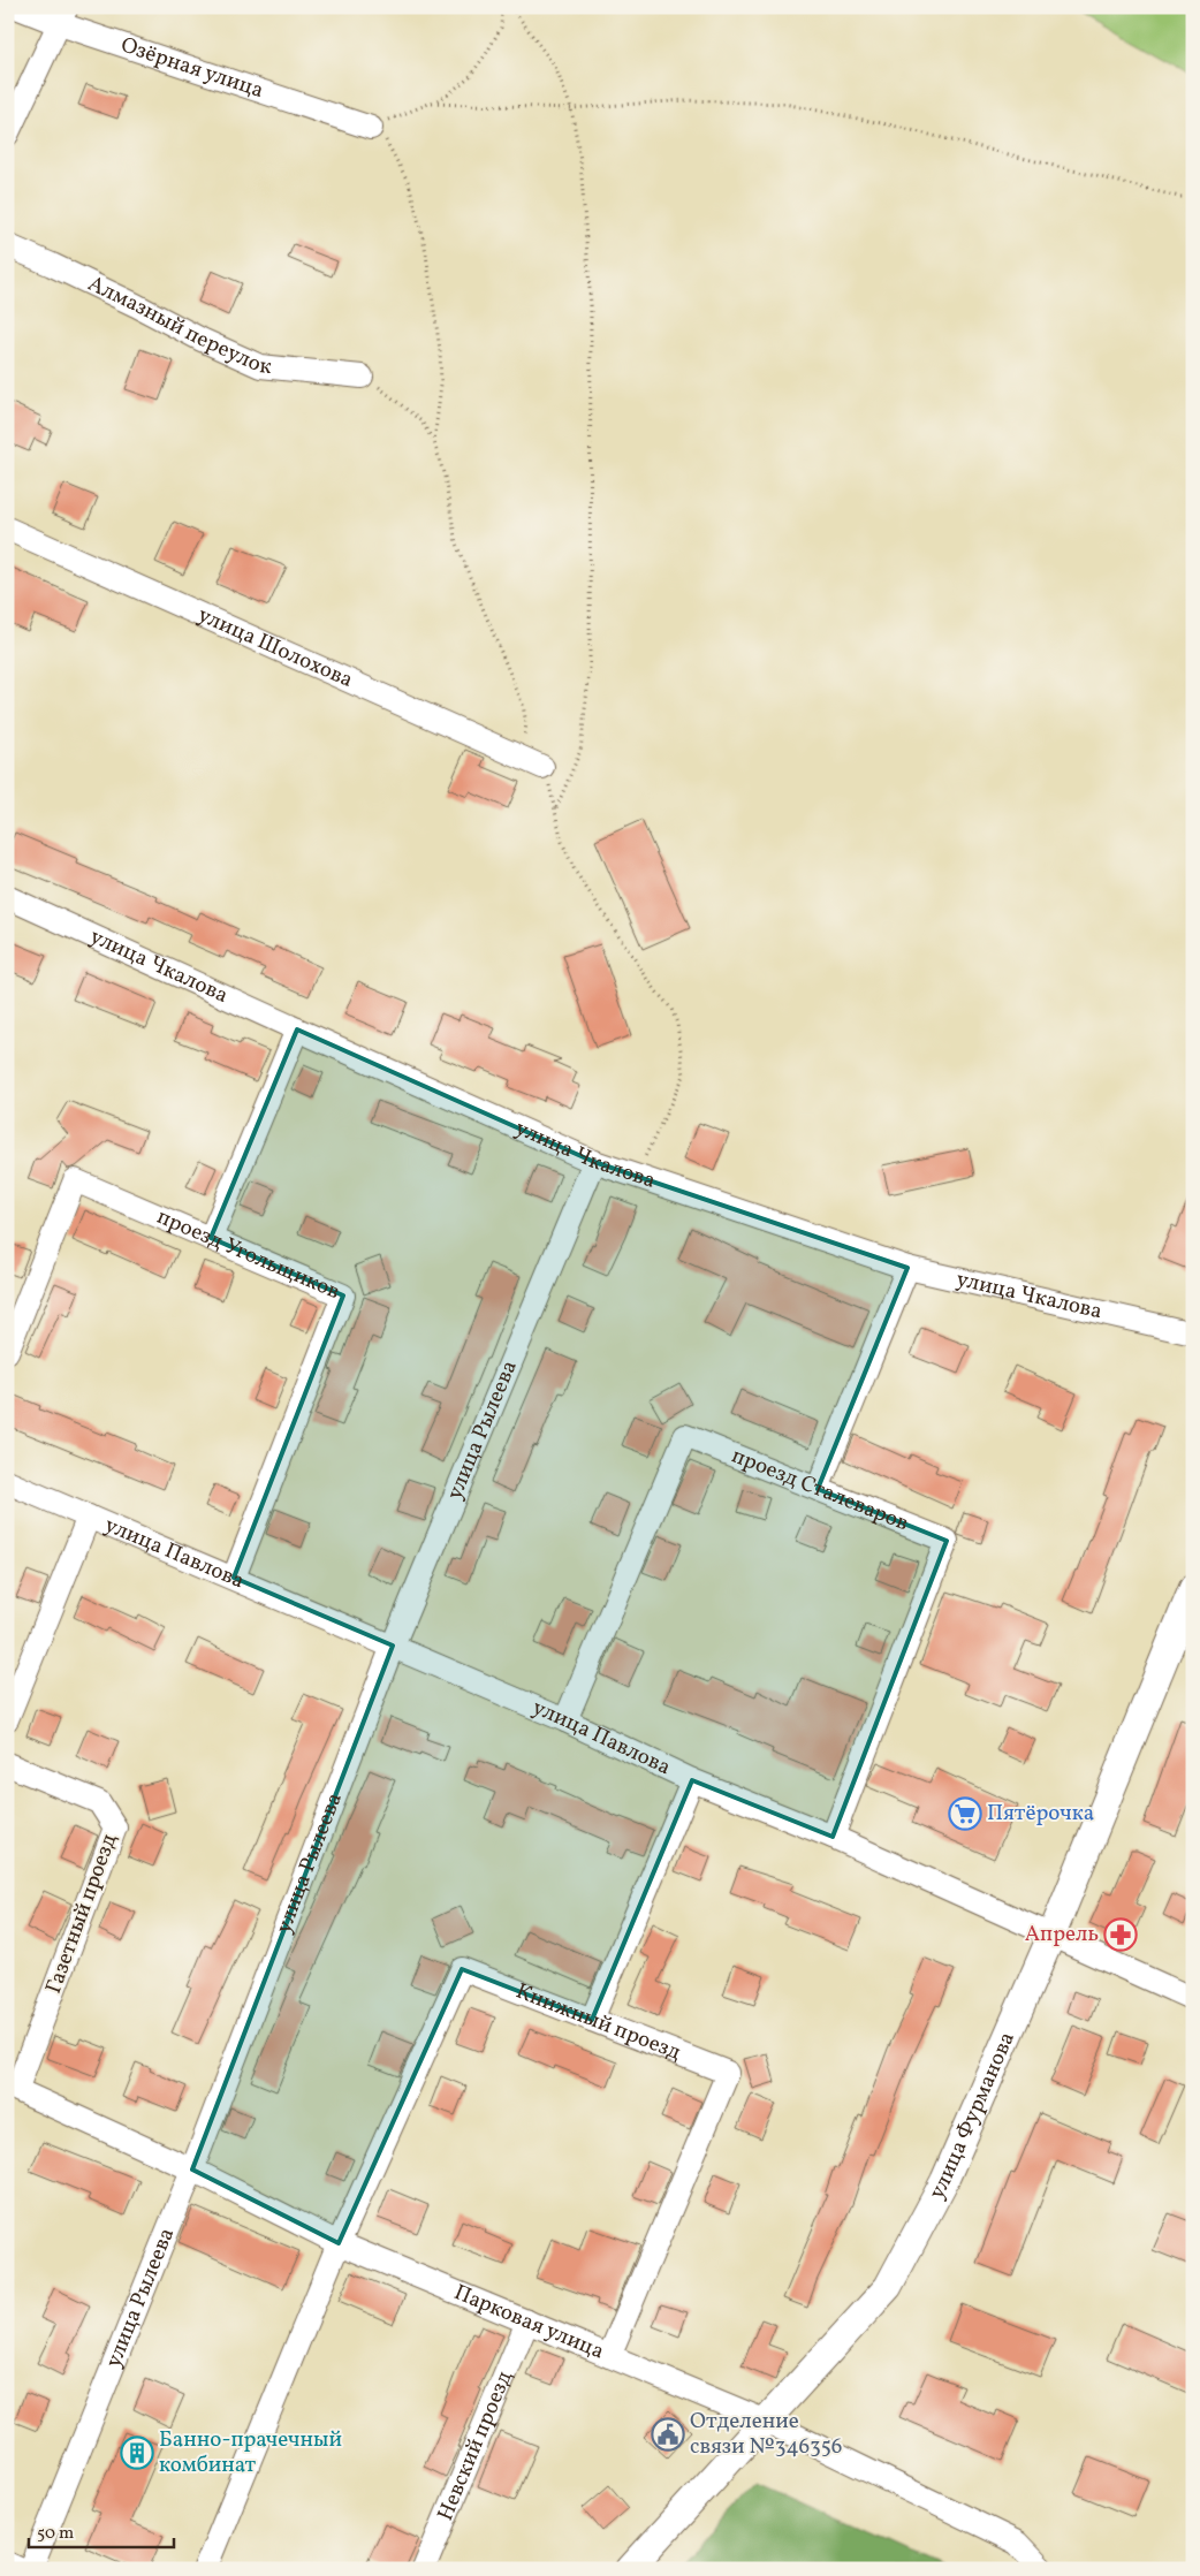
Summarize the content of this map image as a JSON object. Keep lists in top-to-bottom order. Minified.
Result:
{"streets":{"street":["Озёрная улица","Алмазный переулок","улица Шолохова","улица Чкалова","проезд Угольщиков","улица Рылеева","проезд Сталеваров","улица Павлова","Газетный проезд","Книжный проезд","улица Фурманова","Парковая улица","Невский проезд"]},"crossings":[["улица Чкалова","улица Рылеева"],["проезд Угольщиков","улица Павлова"],["улица Рылеева","улица Павлова"],["улица Рылеева","Парковая улица"],["проезд Сталеваров","улица Павлова"],["улица Павлова","улица Фурманова"],["Газетный проезд","Парковая улица"],["Книжный проезд","Парковая улица"],["улица Фурманова","Парковая улица"],["Парковая улица","Невский проезд"]],"places":{"supermarket":["Пятёрочка"],"pharmacy":["Апрель"],"public building":["Отделение связи №346356"],"building":["Банно-прачечный комбинат"]},"scale_bar":"50 m"}
